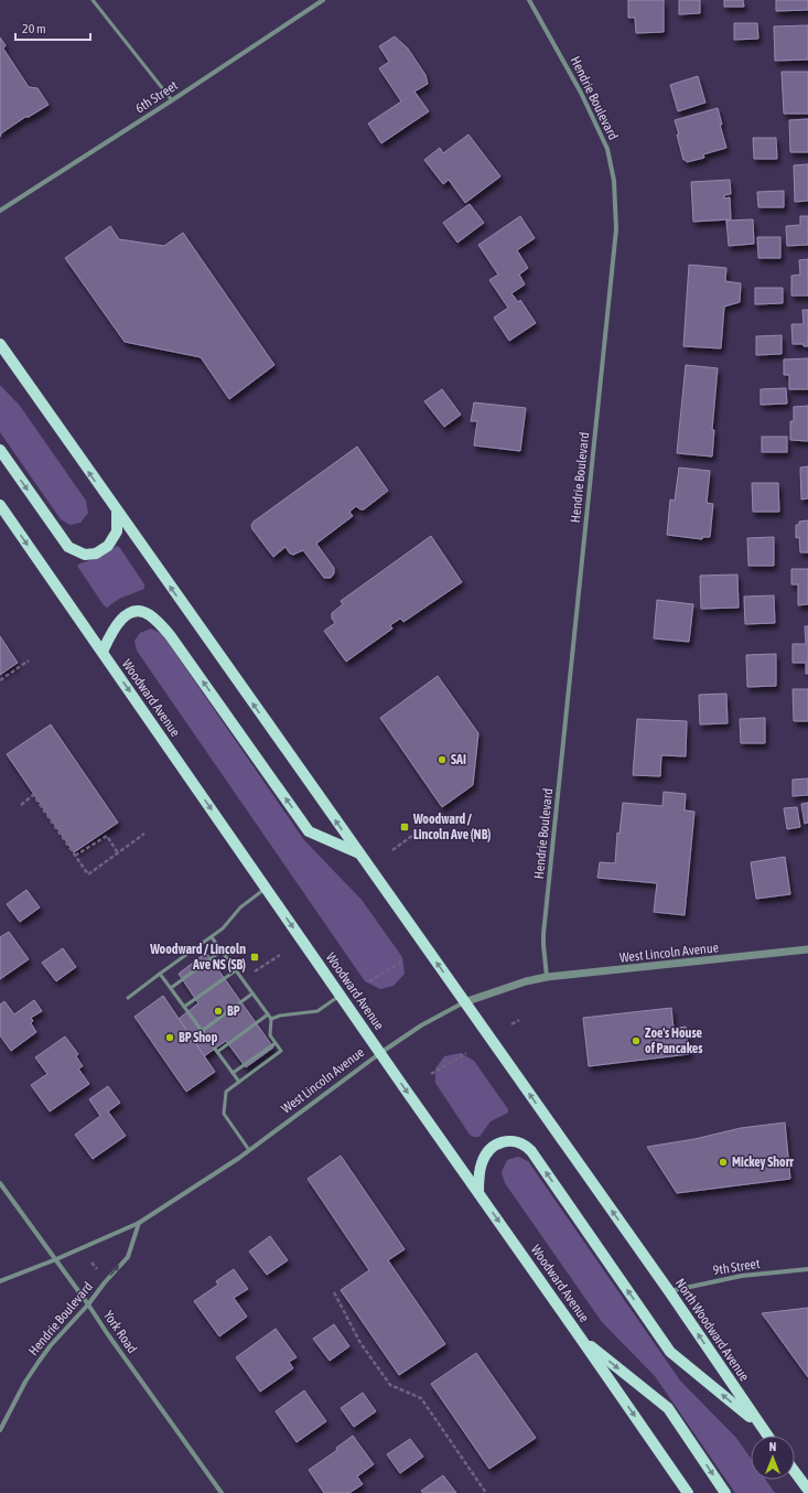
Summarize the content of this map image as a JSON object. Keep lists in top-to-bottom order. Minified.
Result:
{"streets":{"main road":["Woodward Avenue","North Woodward Avenue"],"street":["6th Street","Hendrie Boulevard","West Lincoln Avenue","9th Street","York Road"]},"crossings":[["Hendrie Boulevard","West Lincoln Avenue"],["Hendrie Boulevard","York Road"],["Woodward Avenue","West Lincoln Avenue"],["West Lincoln Avenue","North Woodward Avenue"],["West Lincoln Avenue","York Road"],["9th Street","North Woodward Avenue"]],"places":{"other":["SAI","BP","BP Shop","Zoe's House of Pancakes","Mickey Shorr"],"transit":["Woodward / Lincoln Ave (NB)","Woodward / Lincoln Ave NS (SB)"]},"scale_bar":"20 m","north":"top"}
